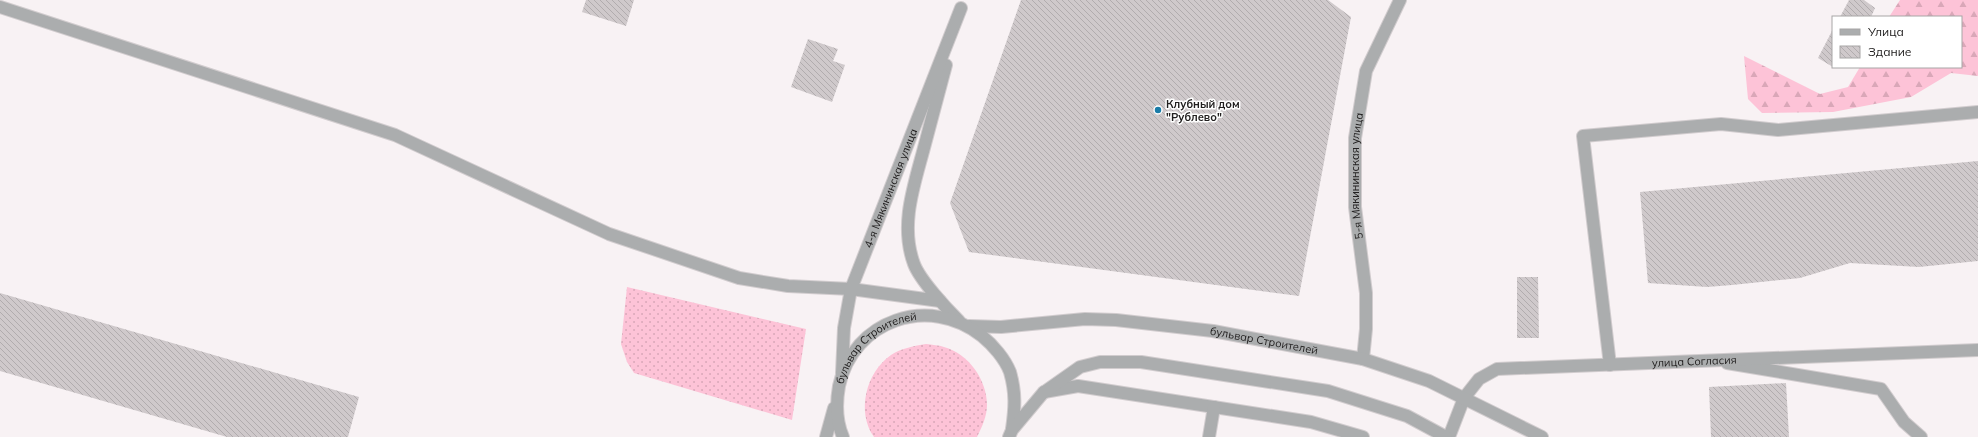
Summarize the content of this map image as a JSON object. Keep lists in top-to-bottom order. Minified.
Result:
{"streets":{"street":["5-я Мякининская улица","4-я Мякининская улица","бульвар Строителей","улица Согласия"]},"crossings":[["5-я Мякининская улица","бульвар Строителей"],["4-я Мякининская улица","бульвар Строителей"],["бульвар Строителей","улица Согласия"]],"places":["Клубный дом \"Рублево\""],"legend":["Улица","Здание"]}
